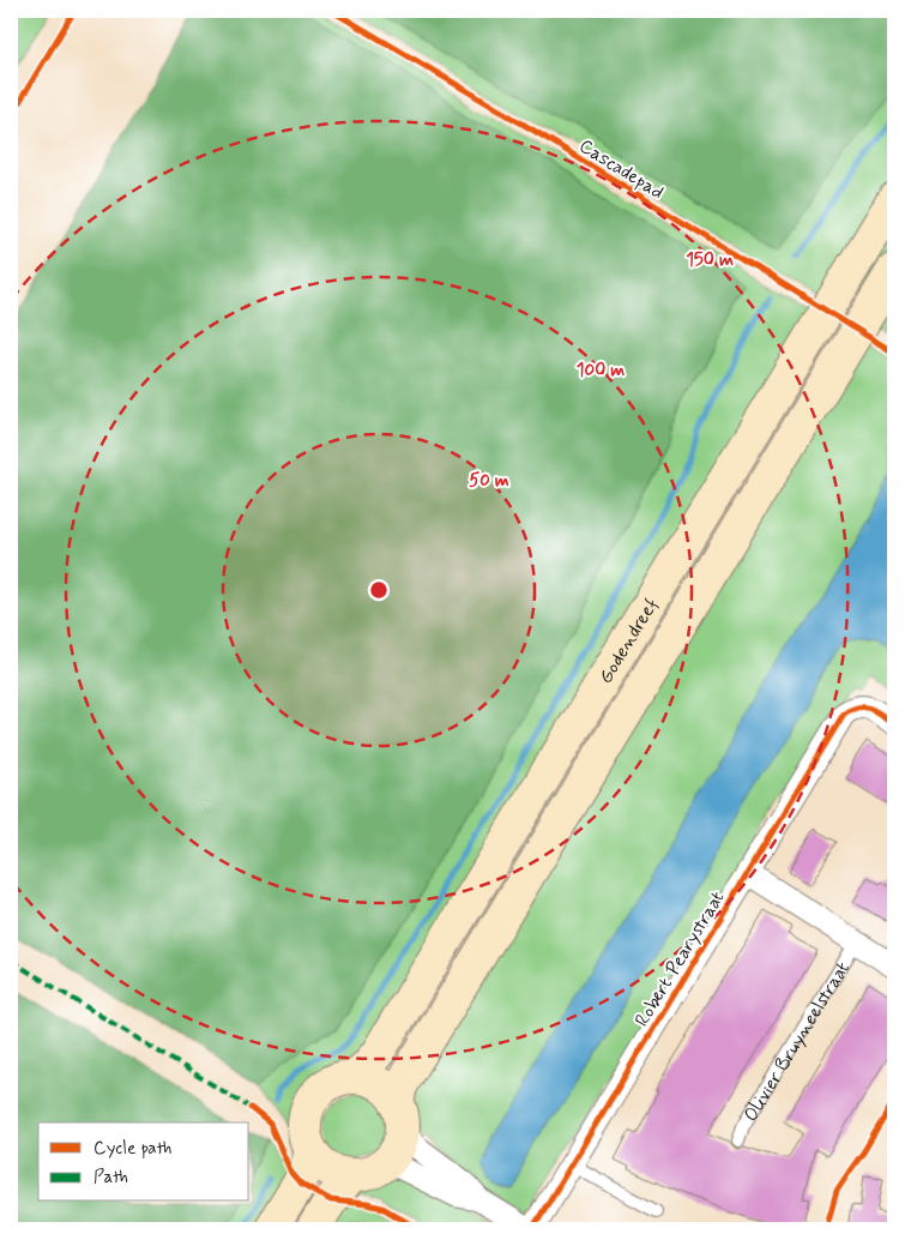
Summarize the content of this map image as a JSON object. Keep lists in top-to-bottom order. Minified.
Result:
{"streets":{"main road":["Godendreef"],"street":["Robert Pearystraat","Olivier Bruyneelstraat"],"cycle path":["Cascadepad"]},"crossings":[["Robert Pearystraat","Olivier Bruyneelstraat"]],"legend":["Cycle path","Path"],"rings":["150 m","100 m","50 m"]}
